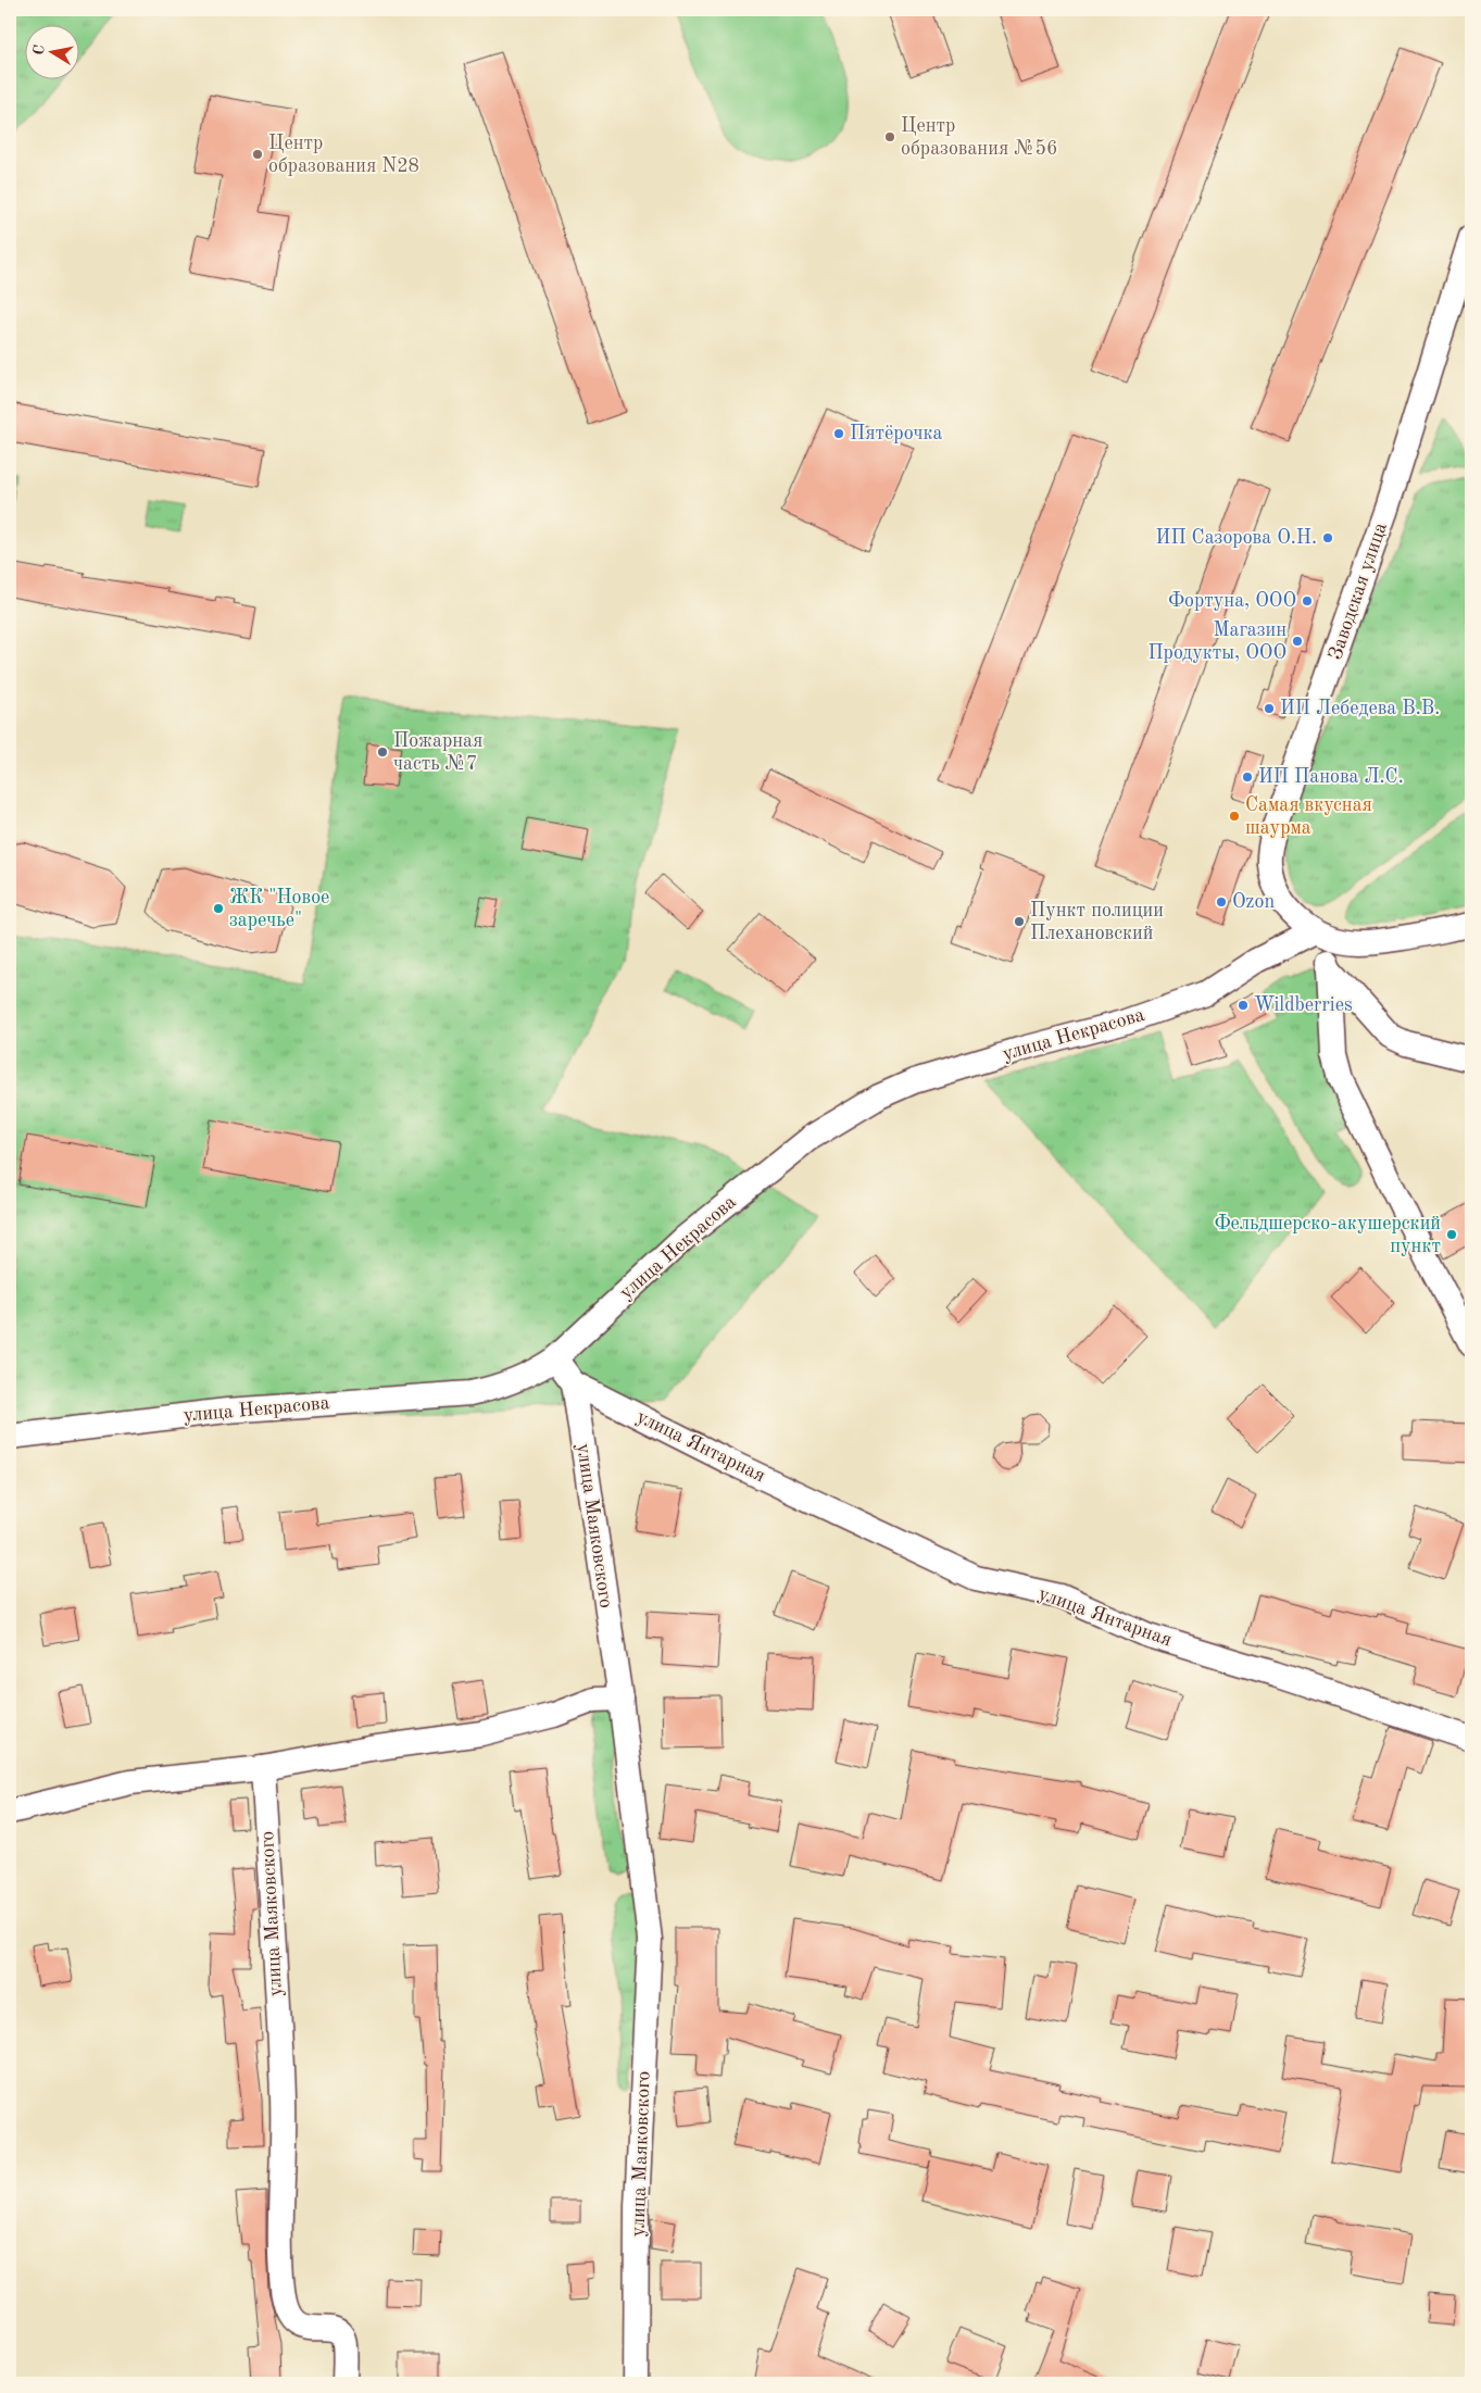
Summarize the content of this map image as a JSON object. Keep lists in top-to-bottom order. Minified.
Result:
{"streets":{"street":["Заводская улица","улица Некрасова","улица Янтарная","улица Маяковского"]},"crossings":[["Заводская улица","улица Некрасова"],["улица Некрасова","улица Маяковского"],["улица Янтарная","улица Маяковского"]],"places":["Центр образования №56","Центр образования N28","Пятёрочка","ИП Сазорова О.Н.","Фортуна, ООО","Магазин Продукты, ООО","ИП Лебедева В.В.","Пожарная часть №7","ИП Панова Л.С.","Самая вкусная шаурма","Ozon","ЖК \"Новое заречье\"","Пункт полиции Плехановский","Wildberries","Фельдшерско-акушерский пункт"],"north":"left"}
